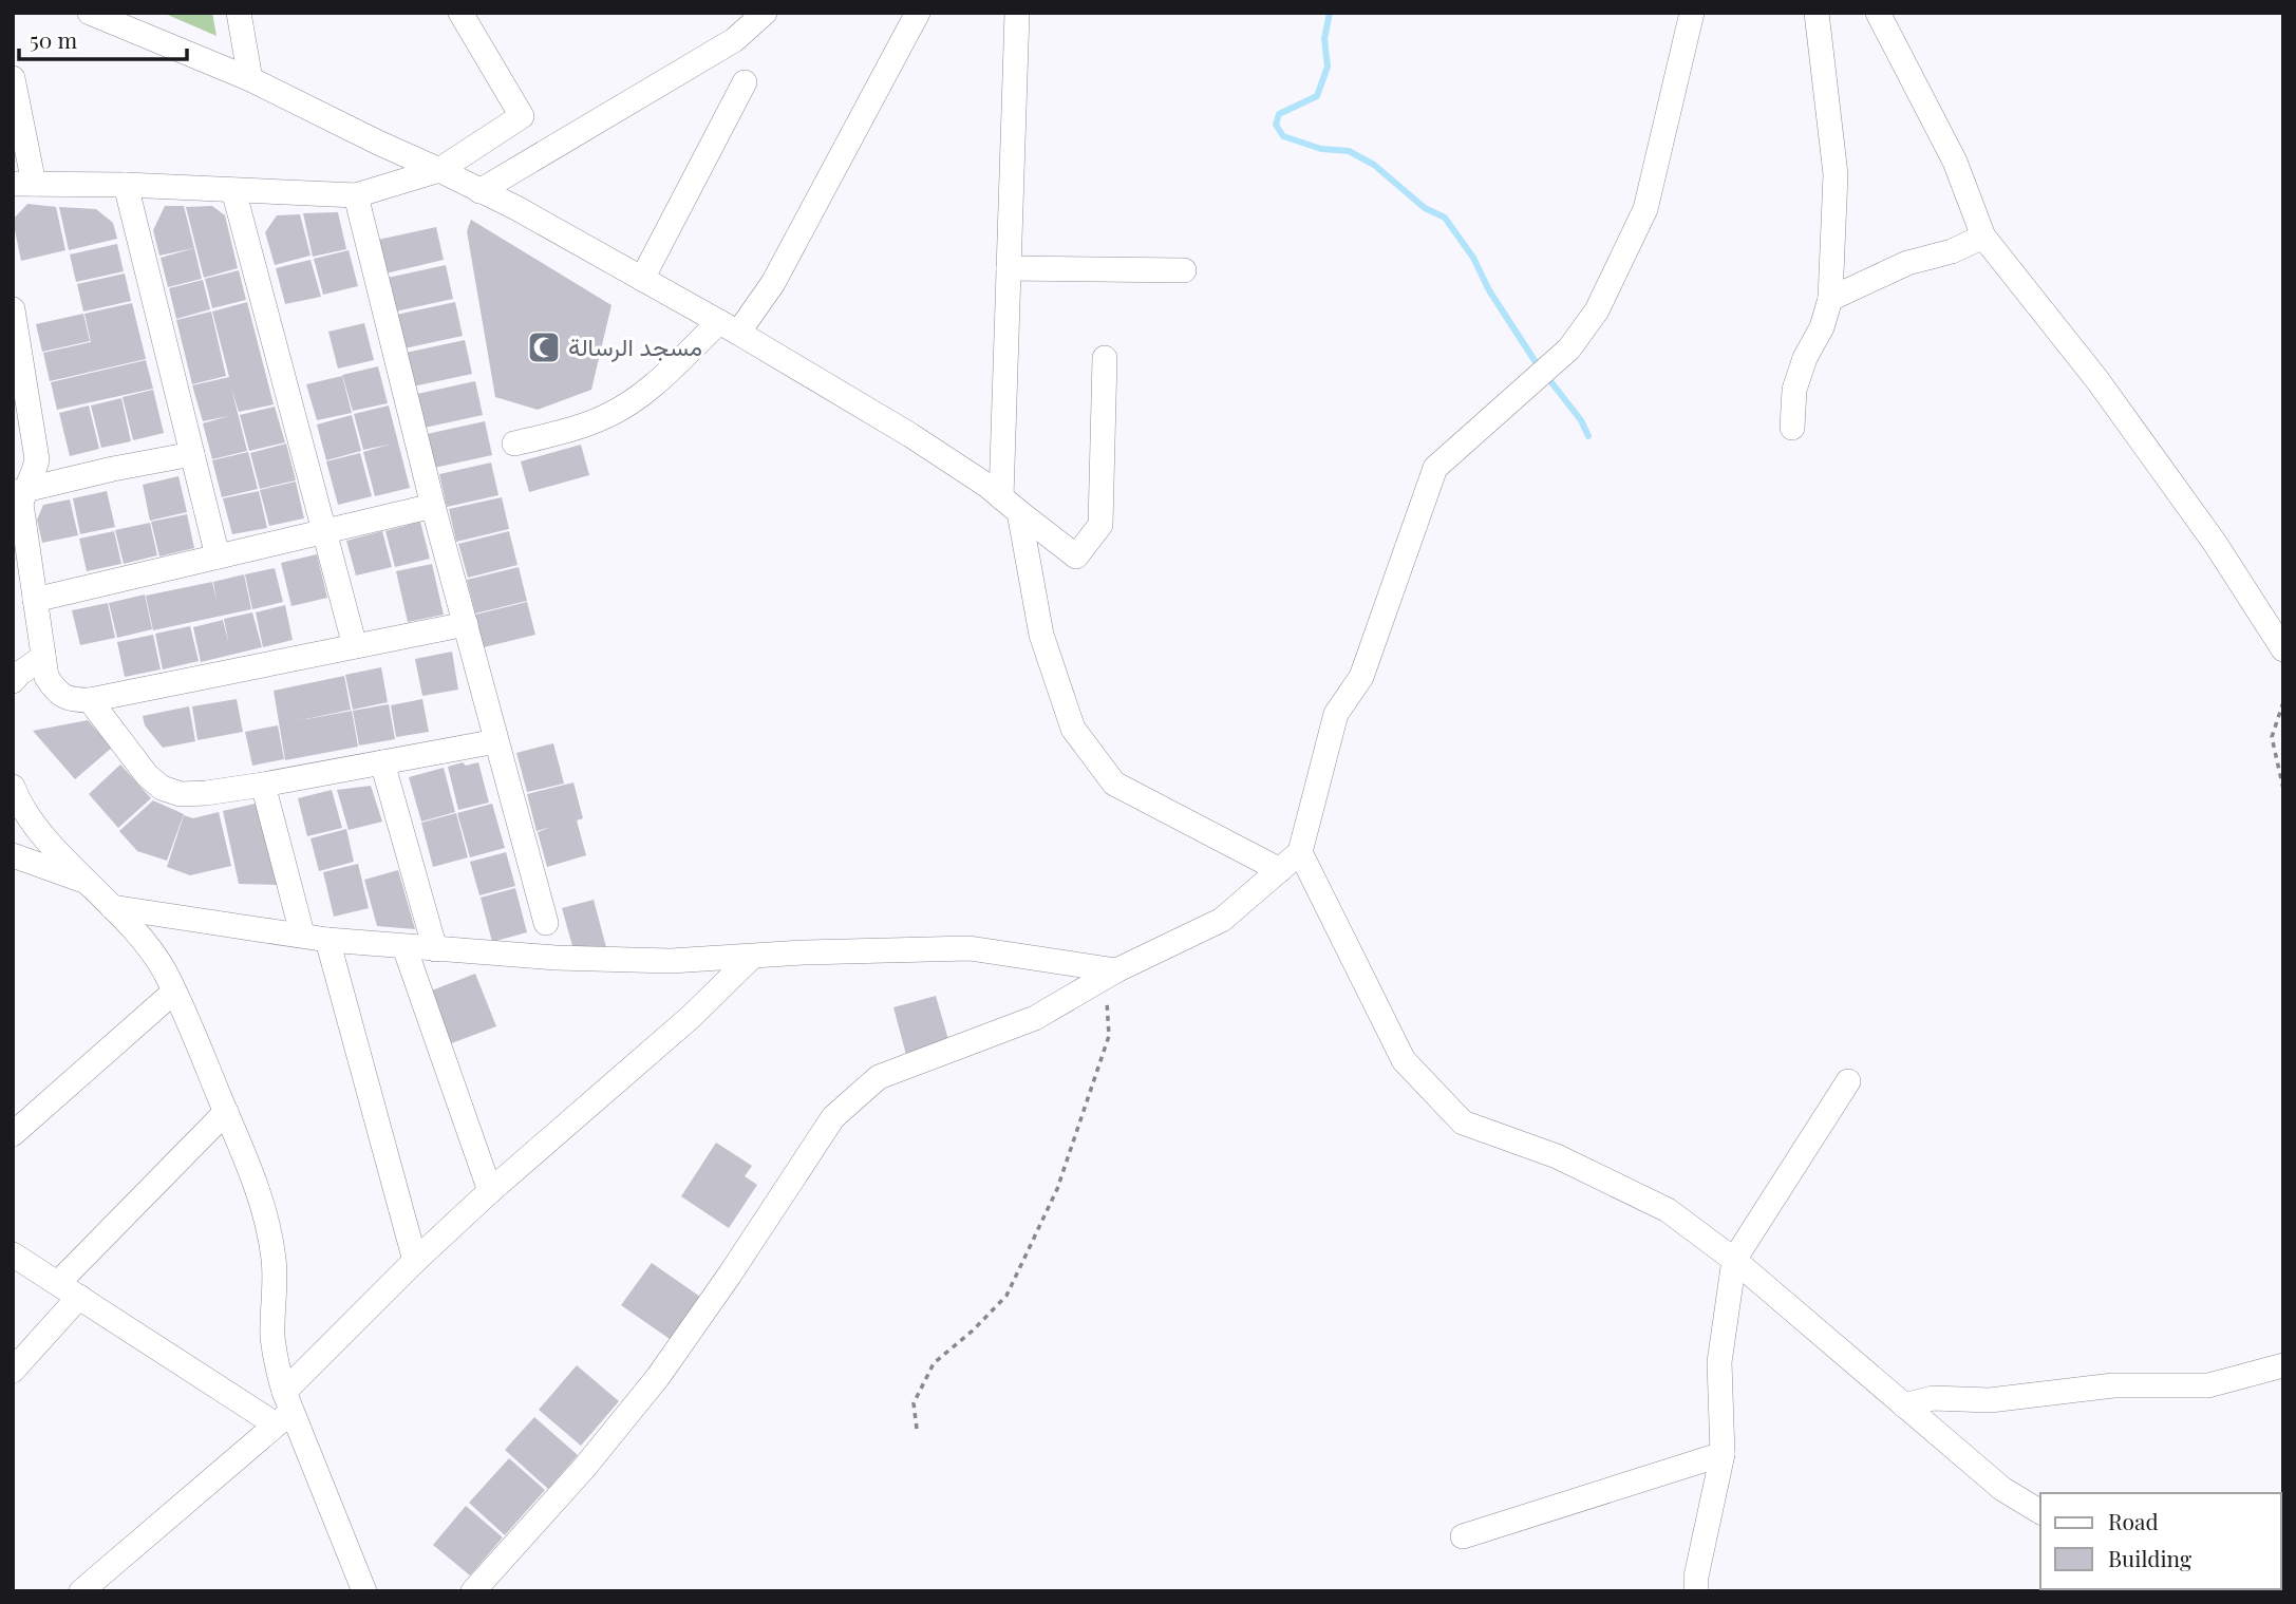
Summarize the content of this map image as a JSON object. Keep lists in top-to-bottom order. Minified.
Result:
{"places":{"mosque":["مسجد الرسالة"]},"legend":["Road","Building"],"scale_bar":"50 m"}
